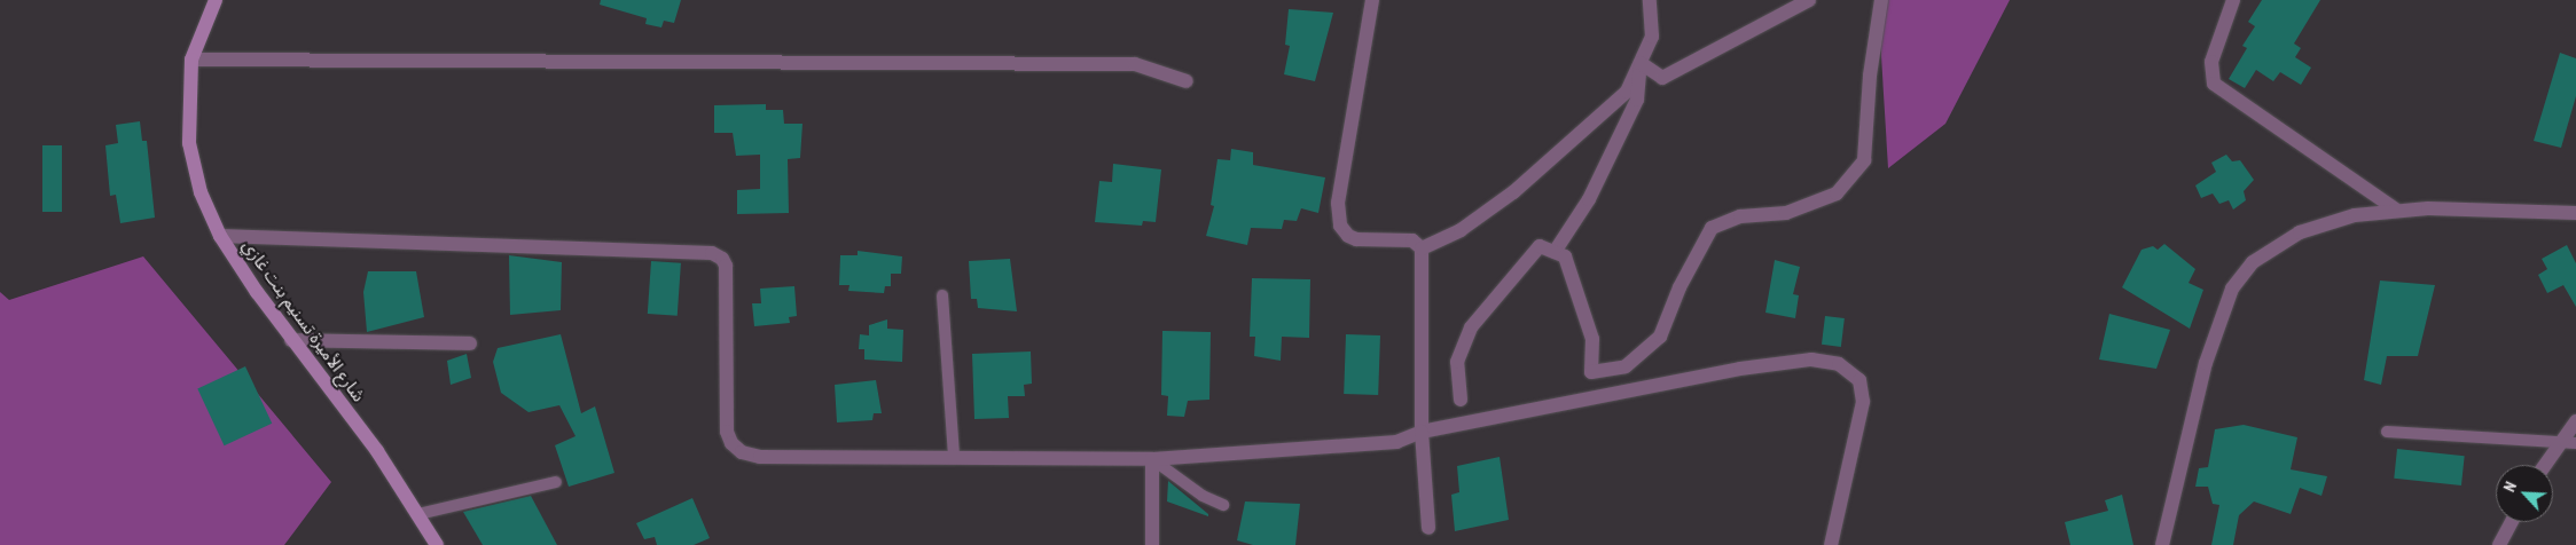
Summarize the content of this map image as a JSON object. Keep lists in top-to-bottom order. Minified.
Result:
{"streets":{"main road":["شارع الأميرة تسنيم بنت غازي"]},"north":"top left"}
